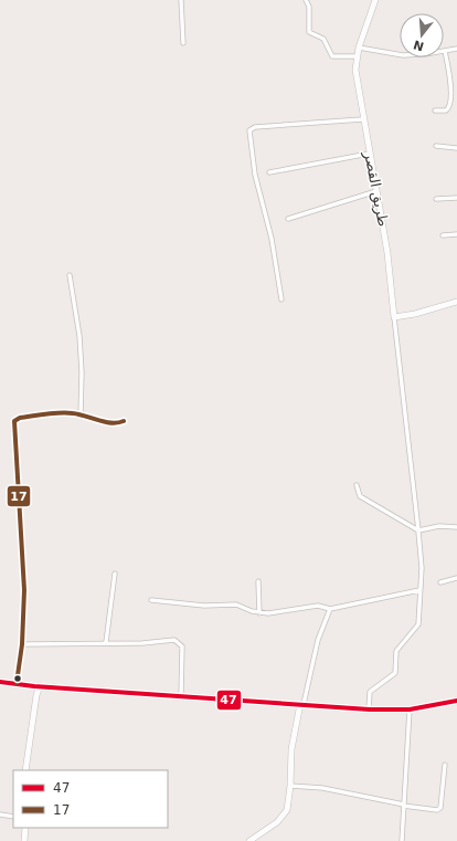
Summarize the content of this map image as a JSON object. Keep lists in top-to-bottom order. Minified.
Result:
{"streets":{"street":["طريق القصر"]},"lines":["transit line 17","transit line 47"],"legend":["47","17"],"north":"bottom"}
